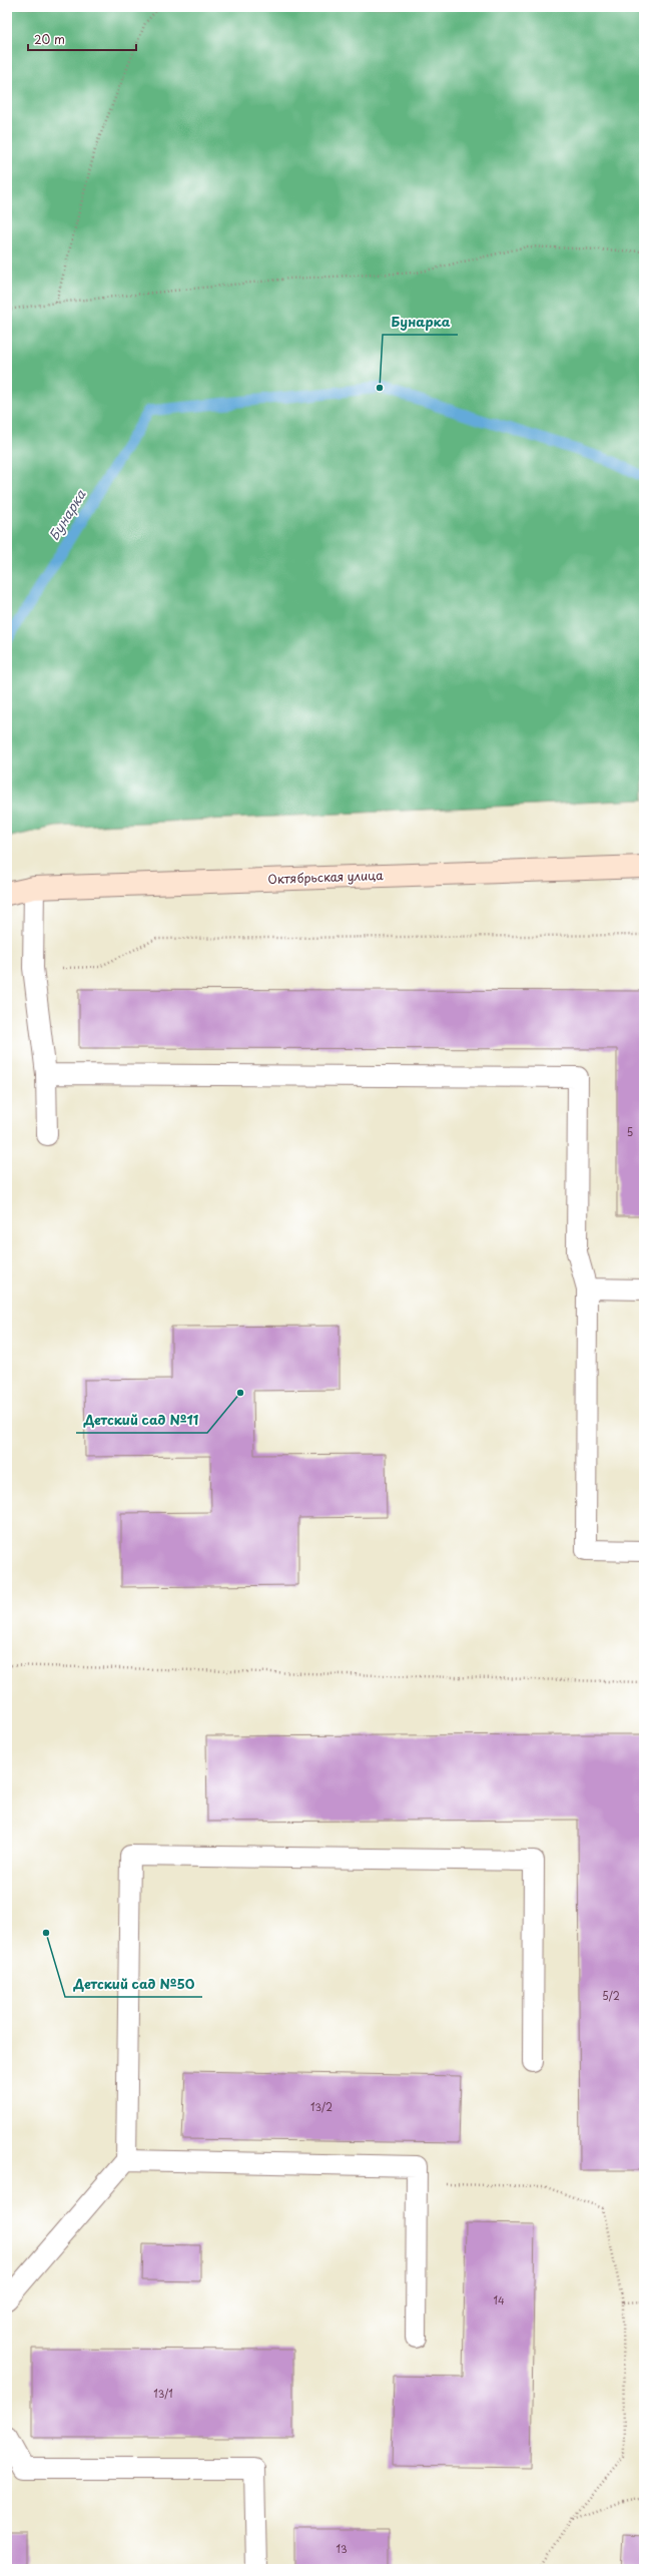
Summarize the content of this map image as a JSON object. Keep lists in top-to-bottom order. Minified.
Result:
{"streets":{"street":["Октябрьская улица"]},"water":["Бунарка"],"places":["Бунарка","Детский сад №11","Детский сад №50"],"house_numbers":["5","5/2","13/2","14","13/1","13"],"scale_bar":"20 m"}
